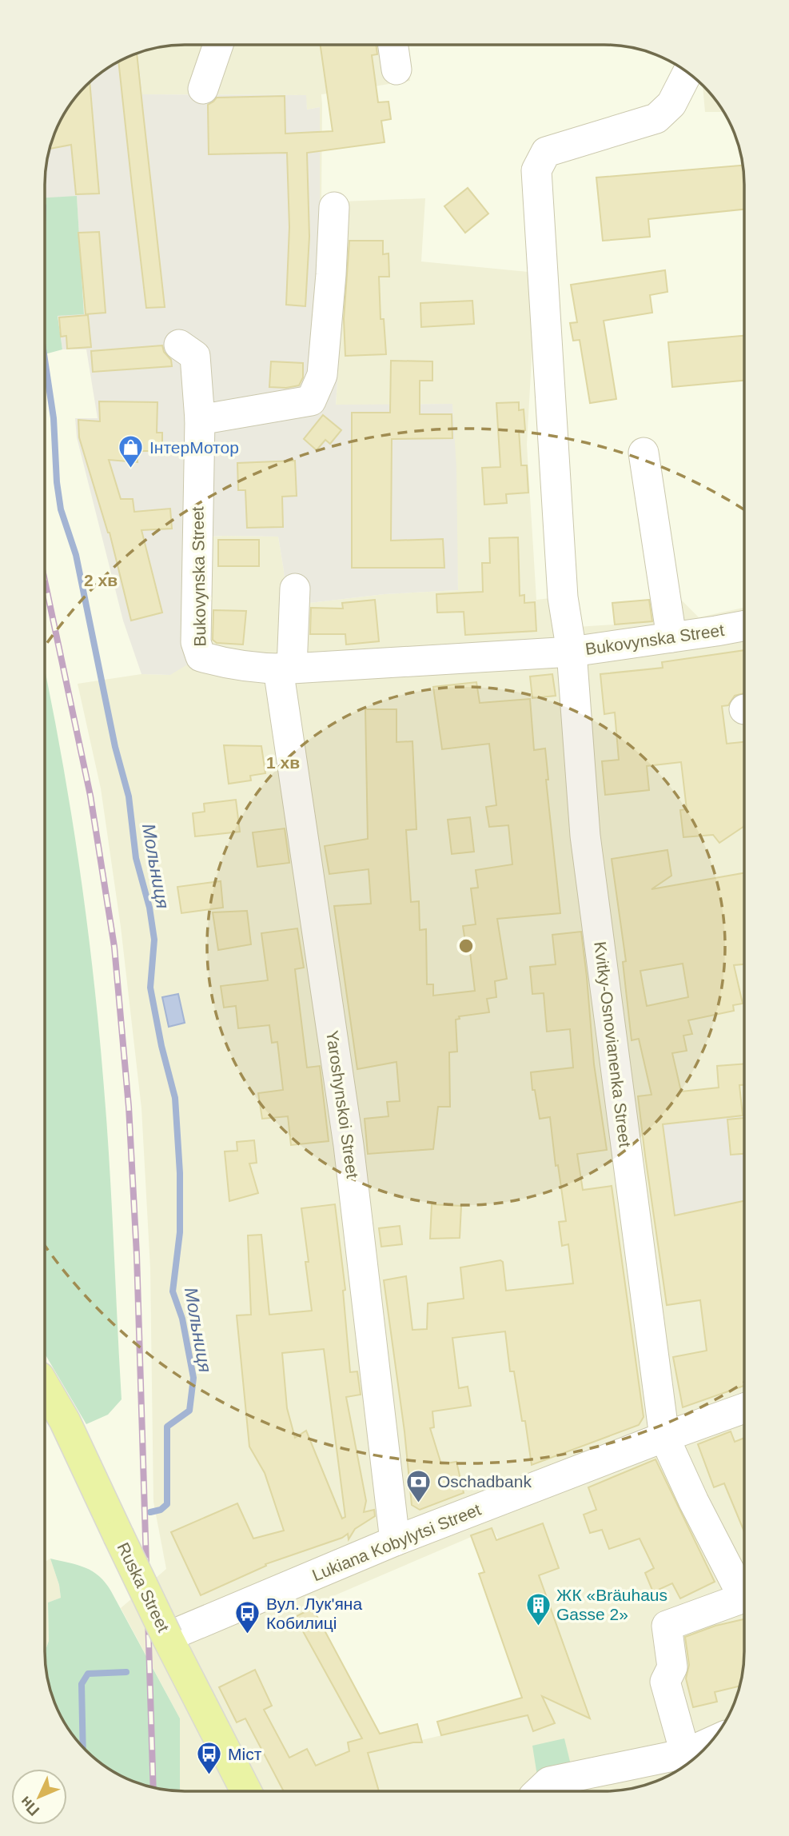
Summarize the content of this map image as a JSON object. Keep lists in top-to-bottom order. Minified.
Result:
{"streets":{"main road":["Ruska Street"],"street":["Bukovynska Street","Kvitky-Osnovianenka Street","Yaroshynskoi Street","Lukiana Kobylytsi Street"]},"crossings":[["Bukovynska Street","Kvitky-Osnovianenka Street"],["Bukovynska Street","Yaroshynskoi Street"],["Kvitky-Osnovianenka Street","Lukiana Kobylytsi Street"],["Yaroshynskoi Street","Lukiana Kobylytsi Street"],["Lukiana Kobylytsi Street","Ruska Street"]],"water":["Мольниця"],"places":{"shop":["ІнтерМотор"],"bank":["Oschadbank"],"building":["ЖК «Bräuhaus Gasse 2»"],"bus stop":["Вул. Лук'яна Кобилиці","Міст"]},"north":"bottom left","rings":["2 хв","1 хв"]}
